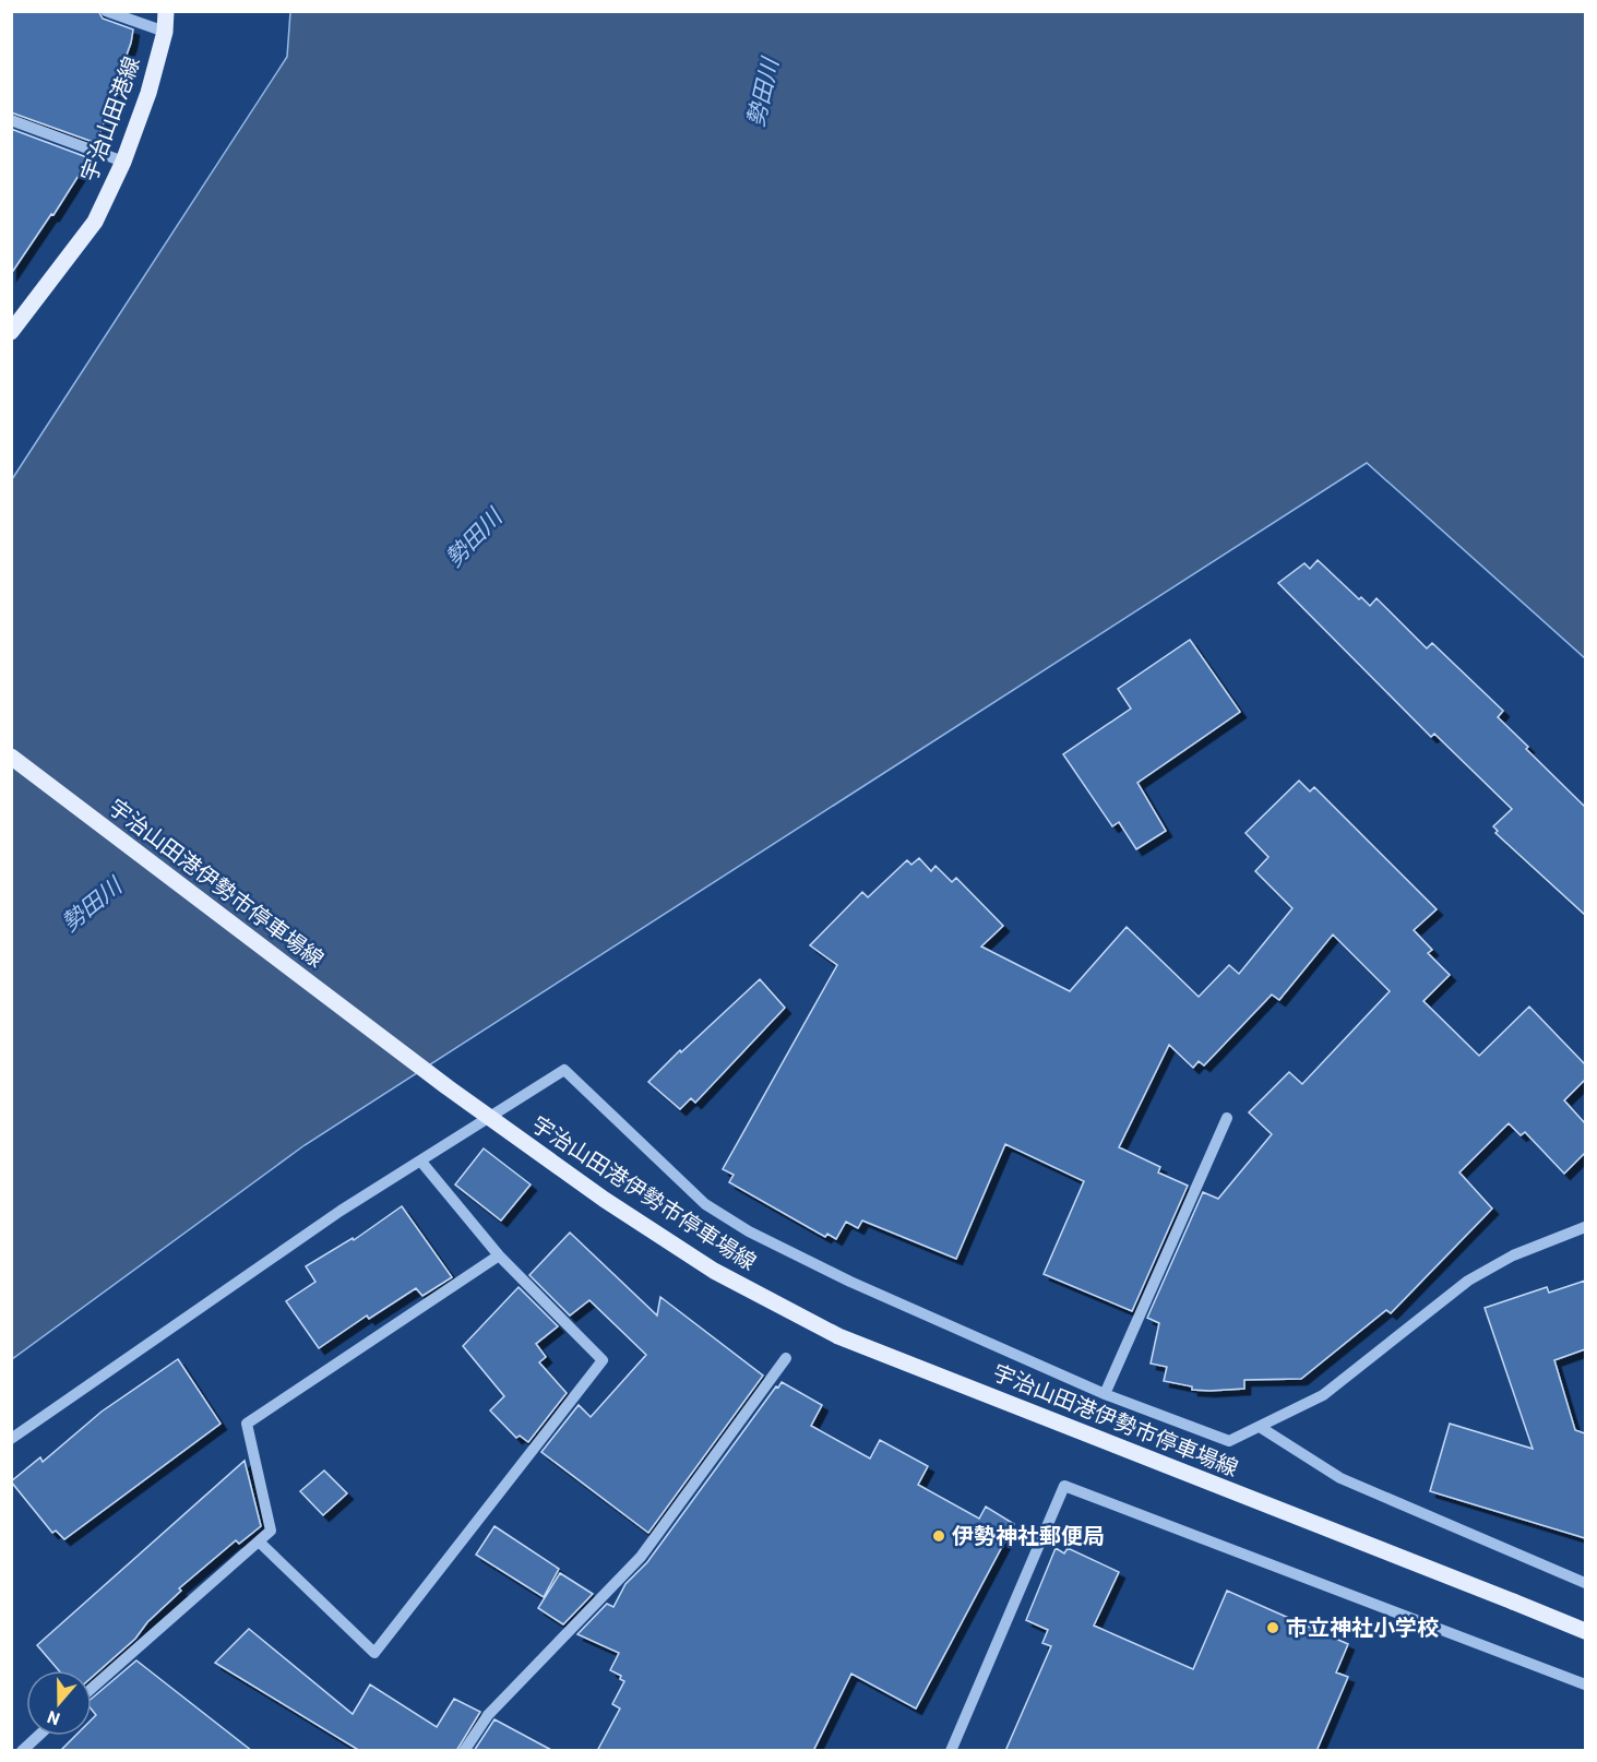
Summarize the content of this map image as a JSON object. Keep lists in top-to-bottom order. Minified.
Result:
{"streets":{"main road":["宇治山田港線","宇治山田港伊勢市停車場線"]},"water":["勢田川"],"places":["伊勢神社郵便局","市立神社小学校"],"north":"bottom"}
